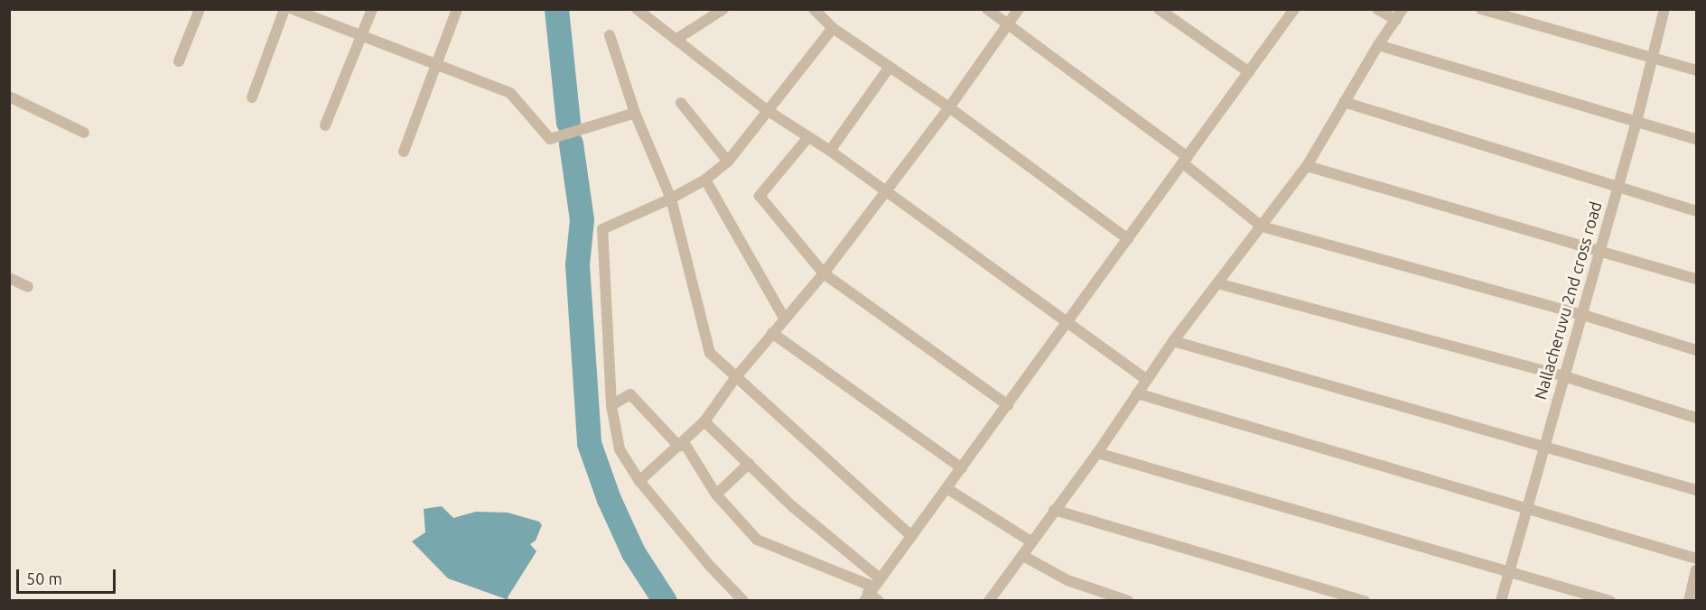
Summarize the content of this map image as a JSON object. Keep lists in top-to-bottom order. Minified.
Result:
{"streets":{"street":["Nallacheruvu 2nd cross road"]},"scale_bar":"50 m"}
